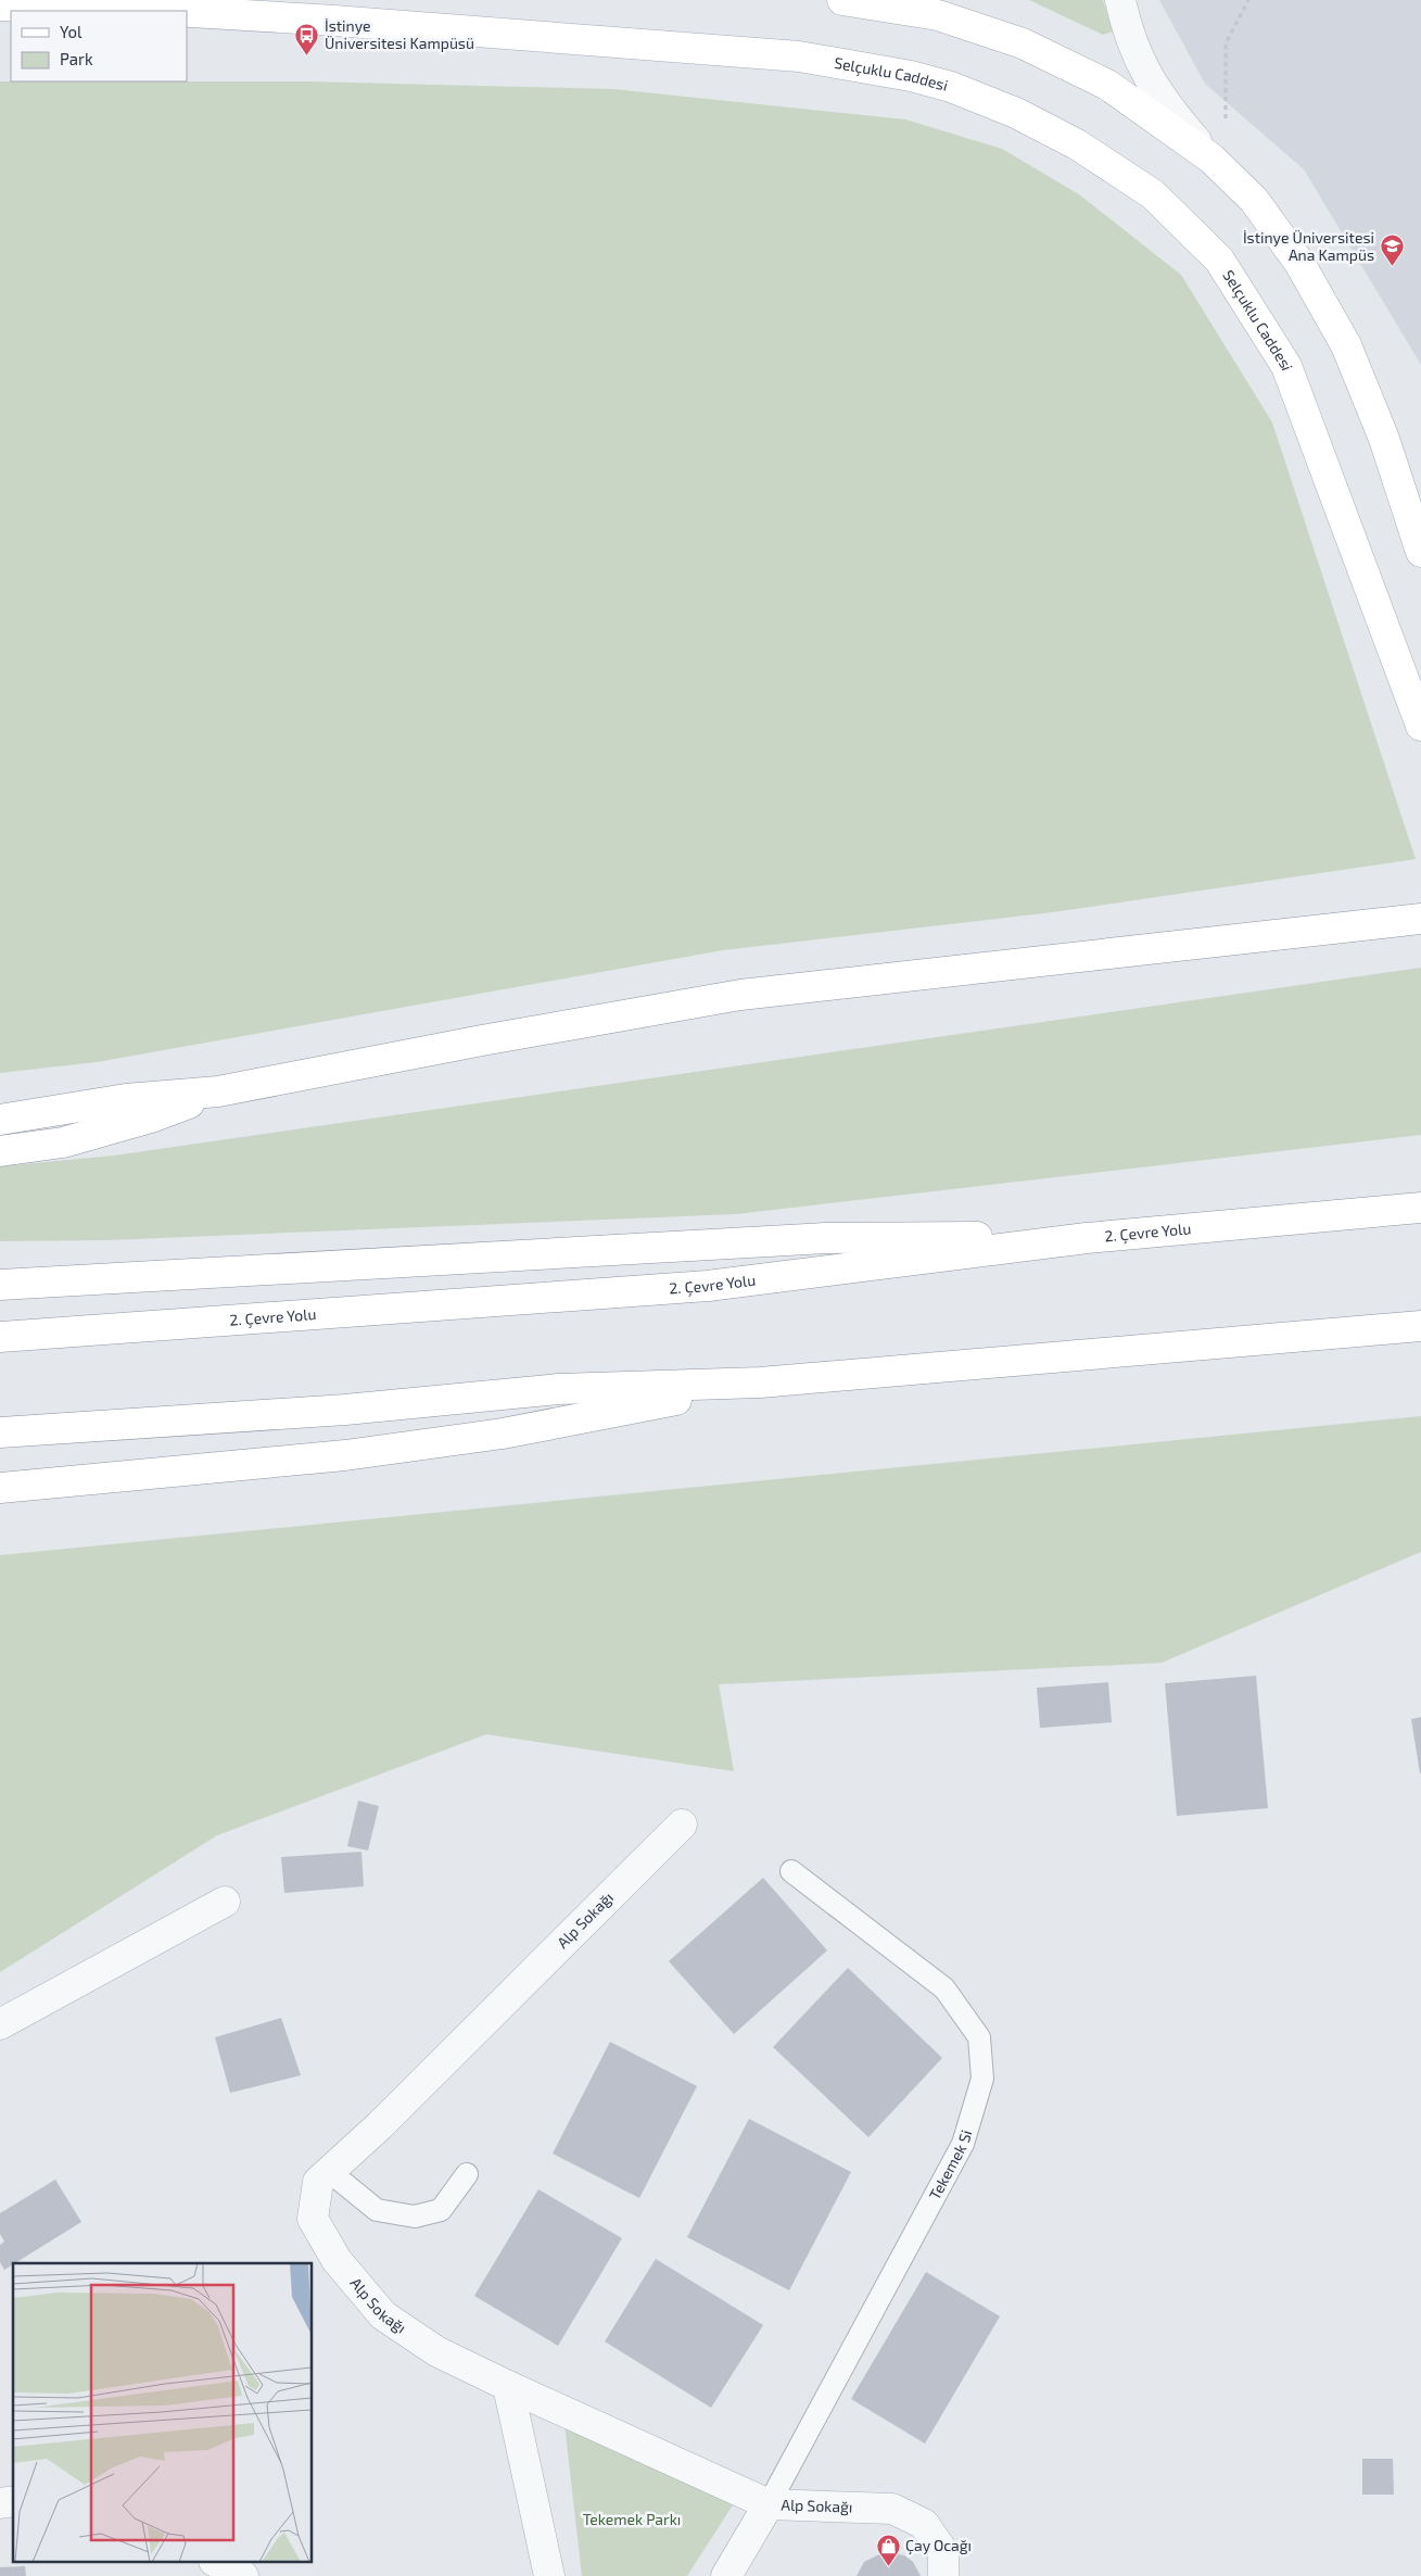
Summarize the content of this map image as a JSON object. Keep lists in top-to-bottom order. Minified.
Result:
{"streets":{"main road":["Selçuklu Caddesi","2. Çevre Yolu"],"street":["Alp Sokağı"],"lane":["Tekemek Si"]},"crossings":[["Alp Sokağı","Tekemek Si"]],"parks":["Tekemek Parkı"],"places":{"bus stop":["İstinye Üniversitesi Kampüsü"],"school or university":["İstinye Üniversitesi Ana Kampüs"],"shop":["Çay Ocağı"]},"legend":["Yol","Park"]}
